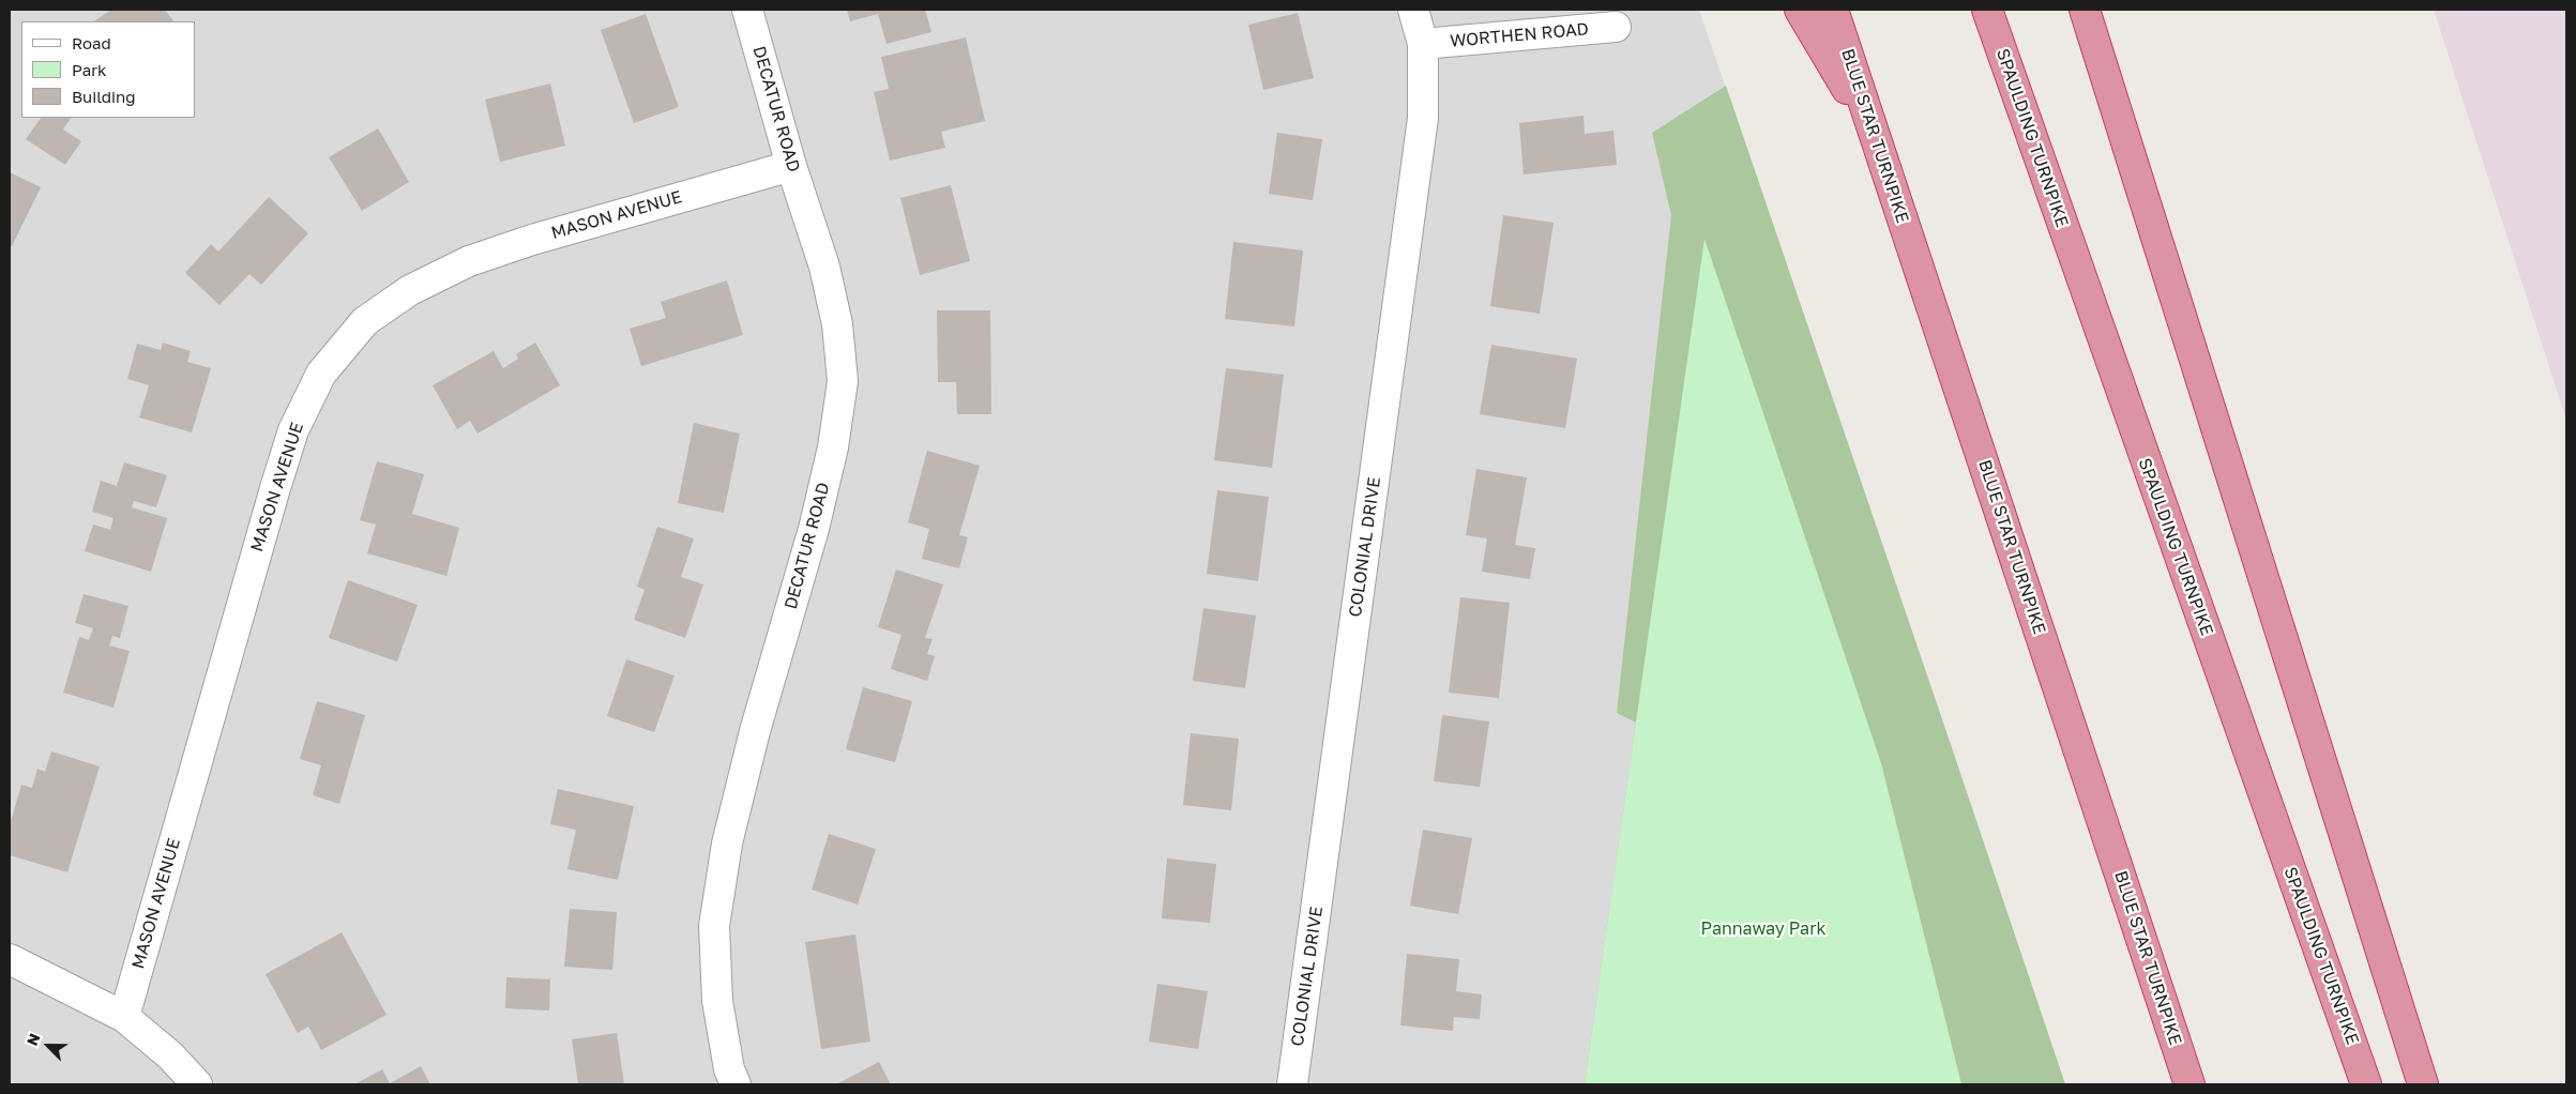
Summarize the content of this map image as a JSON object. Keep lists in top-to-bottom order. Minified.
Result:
{"streets":{"highway":["BLUE STAR TURNPIKE","SPAULDING TURNPIKE"],"street":["WORTHEN ROAD","DECATUR ROAD","MASON AVENUE","COLONIAL DRIVE"]},"crossings":[["WORTHEN ROAD","COLONIAL DRIVE"],["DECATUR ROAD","MASON AVENUE"]],"parks":["Pannaway Park"],"legend":["Road","Park","Building"],"north":"top left"}
